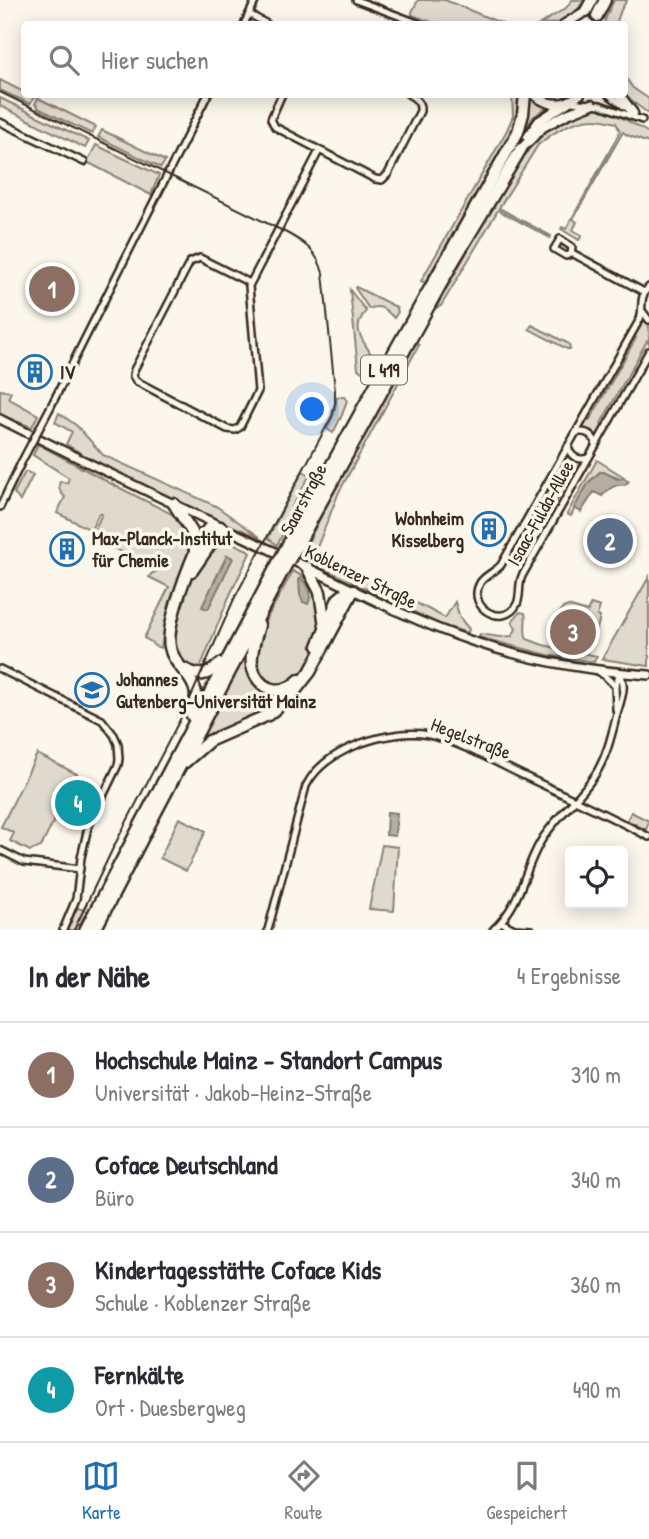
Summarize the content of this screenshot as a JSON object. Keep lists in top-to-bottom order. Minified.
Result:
{"streets":{"highway":["L 419","Saarstraße"],"main road":["Koblenzer Straße"],"street":["Isaac-Fulda-Allee","Hegelstraße"]},"crossings":[["L 419","Saarstraße"]],"places":{"building":["IV","Wohnheim Kisselberg","Max-Planck-Institut für Chemie"],"school or university":["Johannes Gutenberg-Universität Mainz"]},"page":{"search":"Hier suchen","pins":["1","2","3","4"],"heading":["In der Nähe","4 Ergebnisse"],"list":[{"mark":"1","name":"Hochschule Mainz - Standort Campus","note":"Universität · Jakob-Heinz-Straße","value":"310 m"},{"mark":"2","name":"Coface Deutschland","note":"Büro","value":"340 m"},{"mark":"3","name":"Kindertagesstätte Coface Kids","note":"Schule · Koblenzer Straße","value":"360 m"},{"mark":"4","name":"Fernkälte","note":"Ort · Duesbergweg","value":"490 m"}],"nav":["Karte","Route","Gespeichert"]}}
